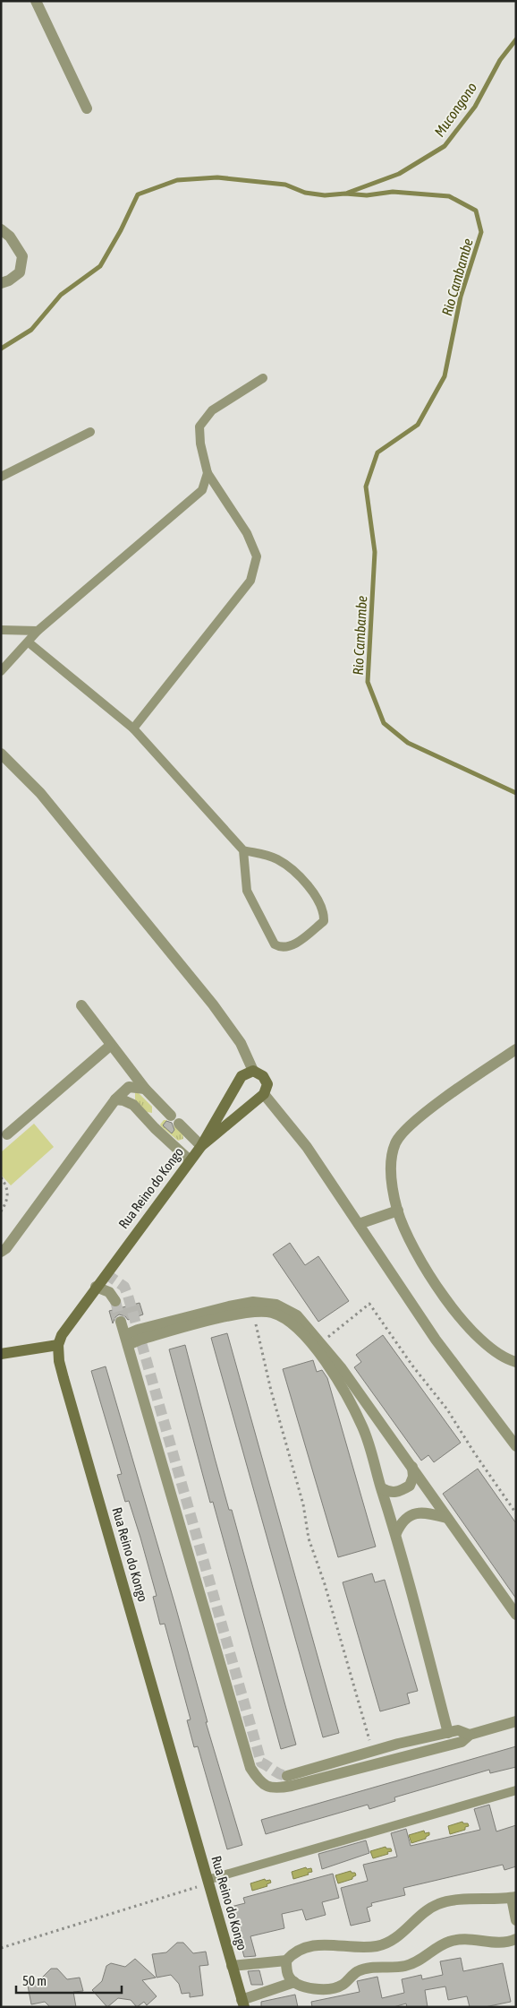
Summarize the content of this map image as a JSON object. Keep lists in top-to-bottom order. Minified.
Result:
{"streets":{"street":["Rua Reino do Kongo"]},"water":["Mucongono","Rio Cambambe"],"scale_bar":"50 m"}
